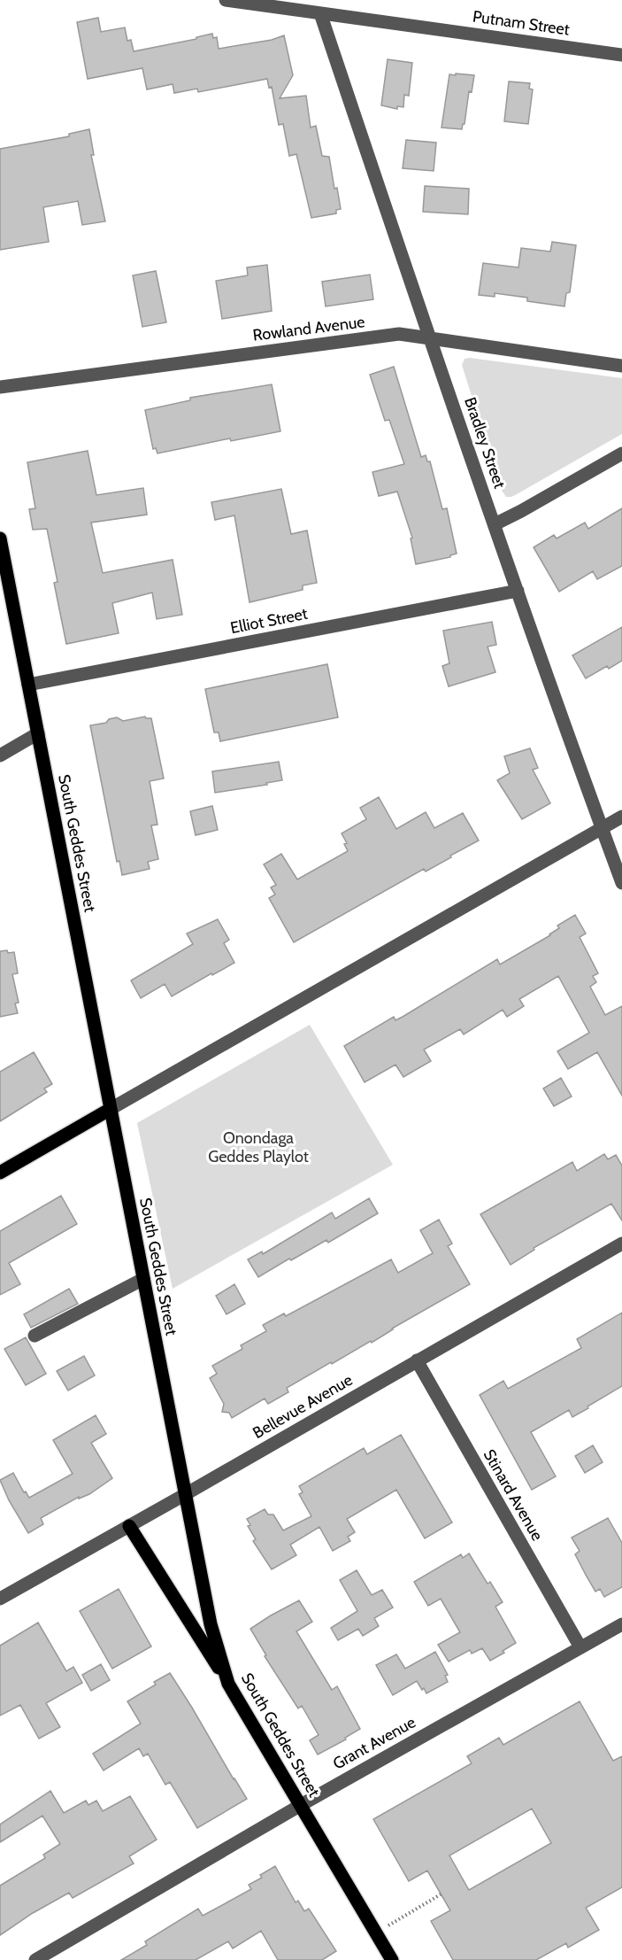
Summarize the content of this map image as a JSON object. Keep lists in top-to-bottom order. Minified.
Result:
{"streets":{"main road":["South Geddes Street"],"street":["Putnam Street","Rowland Avenue","Bradley Street","Elliot Street","Bellevue Avenue","Stinard Avenue","Grant Avenue"]},"crossings":[["Putnam Street","Bradley Street"],["Rowland Avenue","Bradley Street"],["Bradley Street","Elliot Street"],["Elliot Street","South Geddes Street"],["South Geddes Street","Bellevue Avenue"],["South Geddes Street","Grant Avenue"],["Bellevue Avenue","Stinard Avenue"],["Stinard Avenue","Grant Avenue"]],"parks":["Onondaga Geddes Playlot"]}
